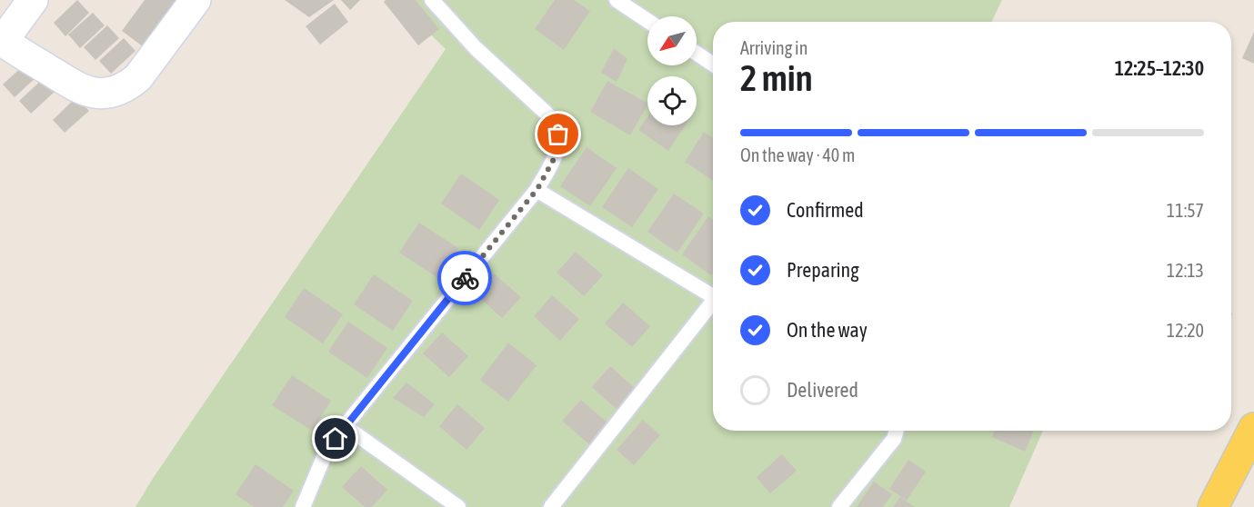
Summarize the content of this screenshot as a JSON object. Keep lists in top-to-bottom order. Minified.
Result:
{"north":"bottom left","page":{"heading":["2 min","Arriving in","12:25–12:30"],"bar":"On the way · 40 m","list":[["Confirmed","11:57"],["Preparing","12:13"],["On the way","12:20"],"Delivered"]}}
